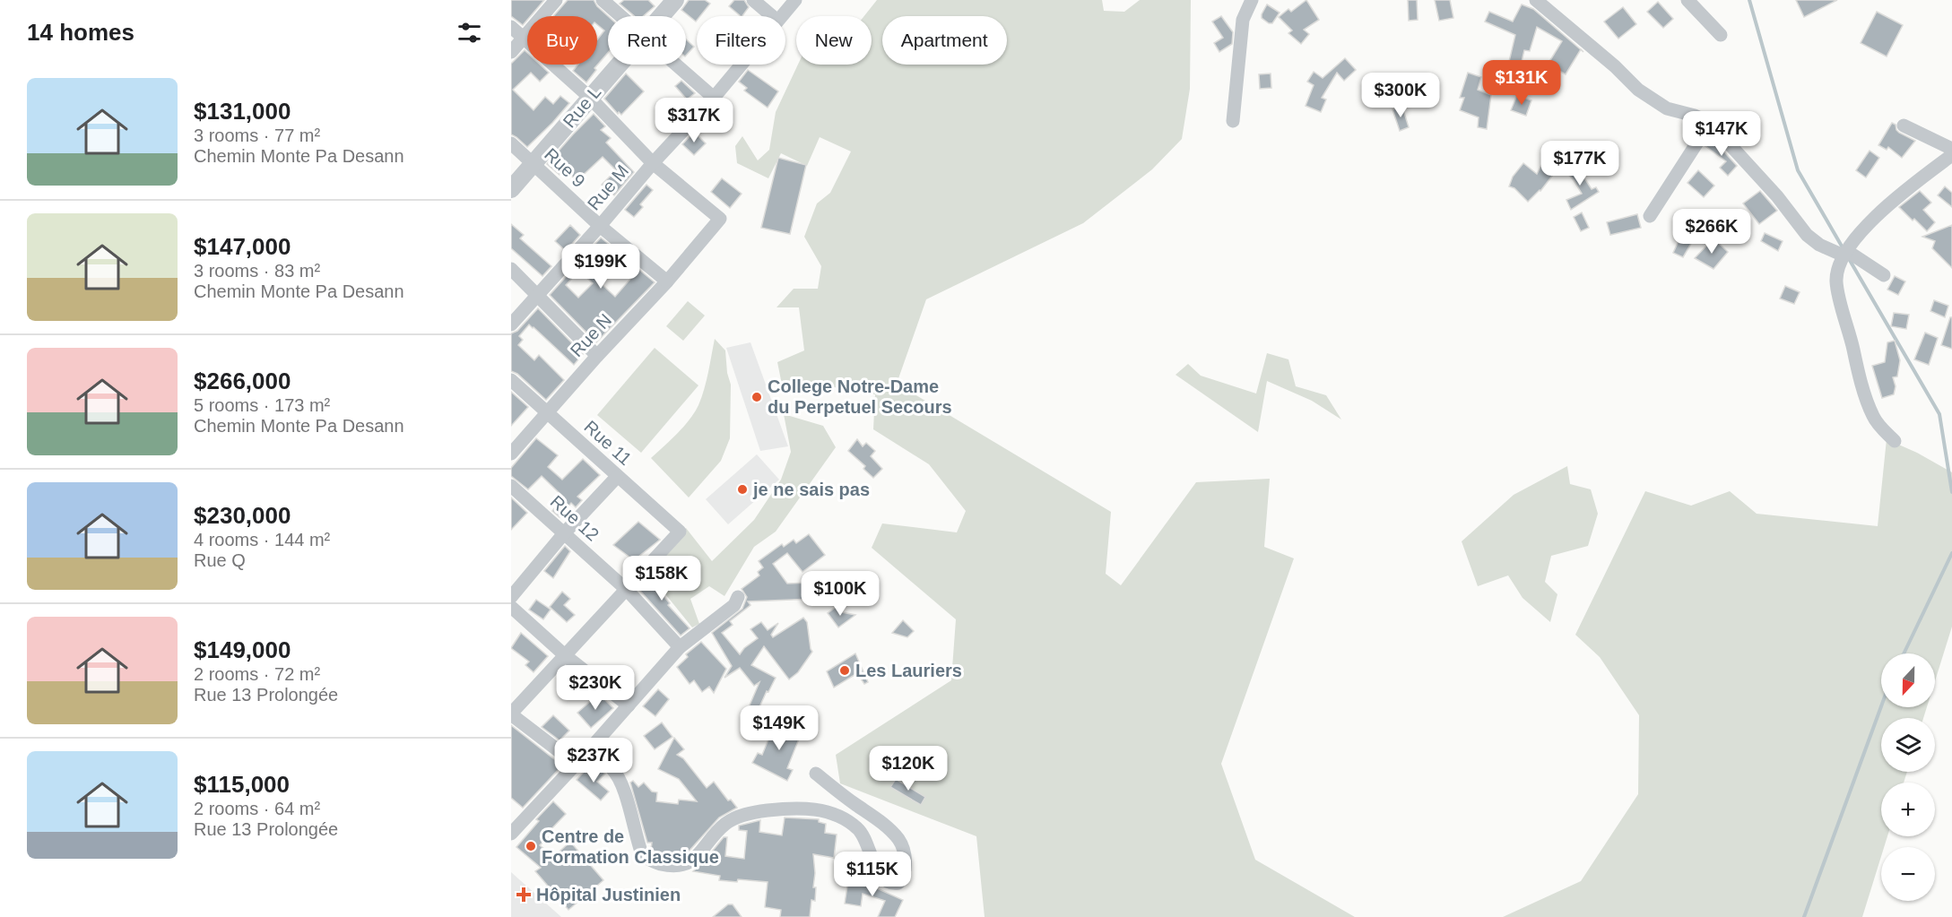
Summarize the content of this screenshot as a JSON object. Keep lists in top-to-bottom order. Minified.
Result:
{"streets":{"street":["Rue L","Rue 9","Rue M","Rue N","Rue 11","Rue 12"]},"crossings":[["Rue L","Rue 9"],["Rue 9","Rue M"],["Rue 9","Rue N"],["Rue M","Rue N"],["Rue N","Rue 11"],["Rue 11","Rue 12"]],"places":{"other":["College Notre-Dame du Perpetuel Secours","je ne sais pas","Les Lauriers","Centre de Formation Classique"],"health":["Hôpital Justinien"]},"north":"bottom","page":{"heading":"14 homes","chip":["Buy","Rent","Filters","New","Apartment"],"price":["$131K","$300K","$317K","$147K","$177K","$266K","$199K","$158K","$100K","$230K","$149K","$237K","$120K","$115K"],"list":[{"name":"$131,000","note":"3 rooms · 77 m² · Chemin Monte Pa Desann"},{"name":"$147,000","note":"3 rooms · 83 m² · Chemin Monte Pa Desann"},{"name":"$266,000","note":"5 rooms · 173 m² · Chemin Monte Pa Desann"},{"name":"$230,000","note":"4 rooms · 144 m² · Rue Q"},{"name":"$149,000","note":"2 rooms · 72 m² · Rue 13 Prolongée"},{"name":"$115,000","note":"2 rooms · 64 m² · Rue 13 Prolongée"}],"map_buttons":["+","−"]}}
